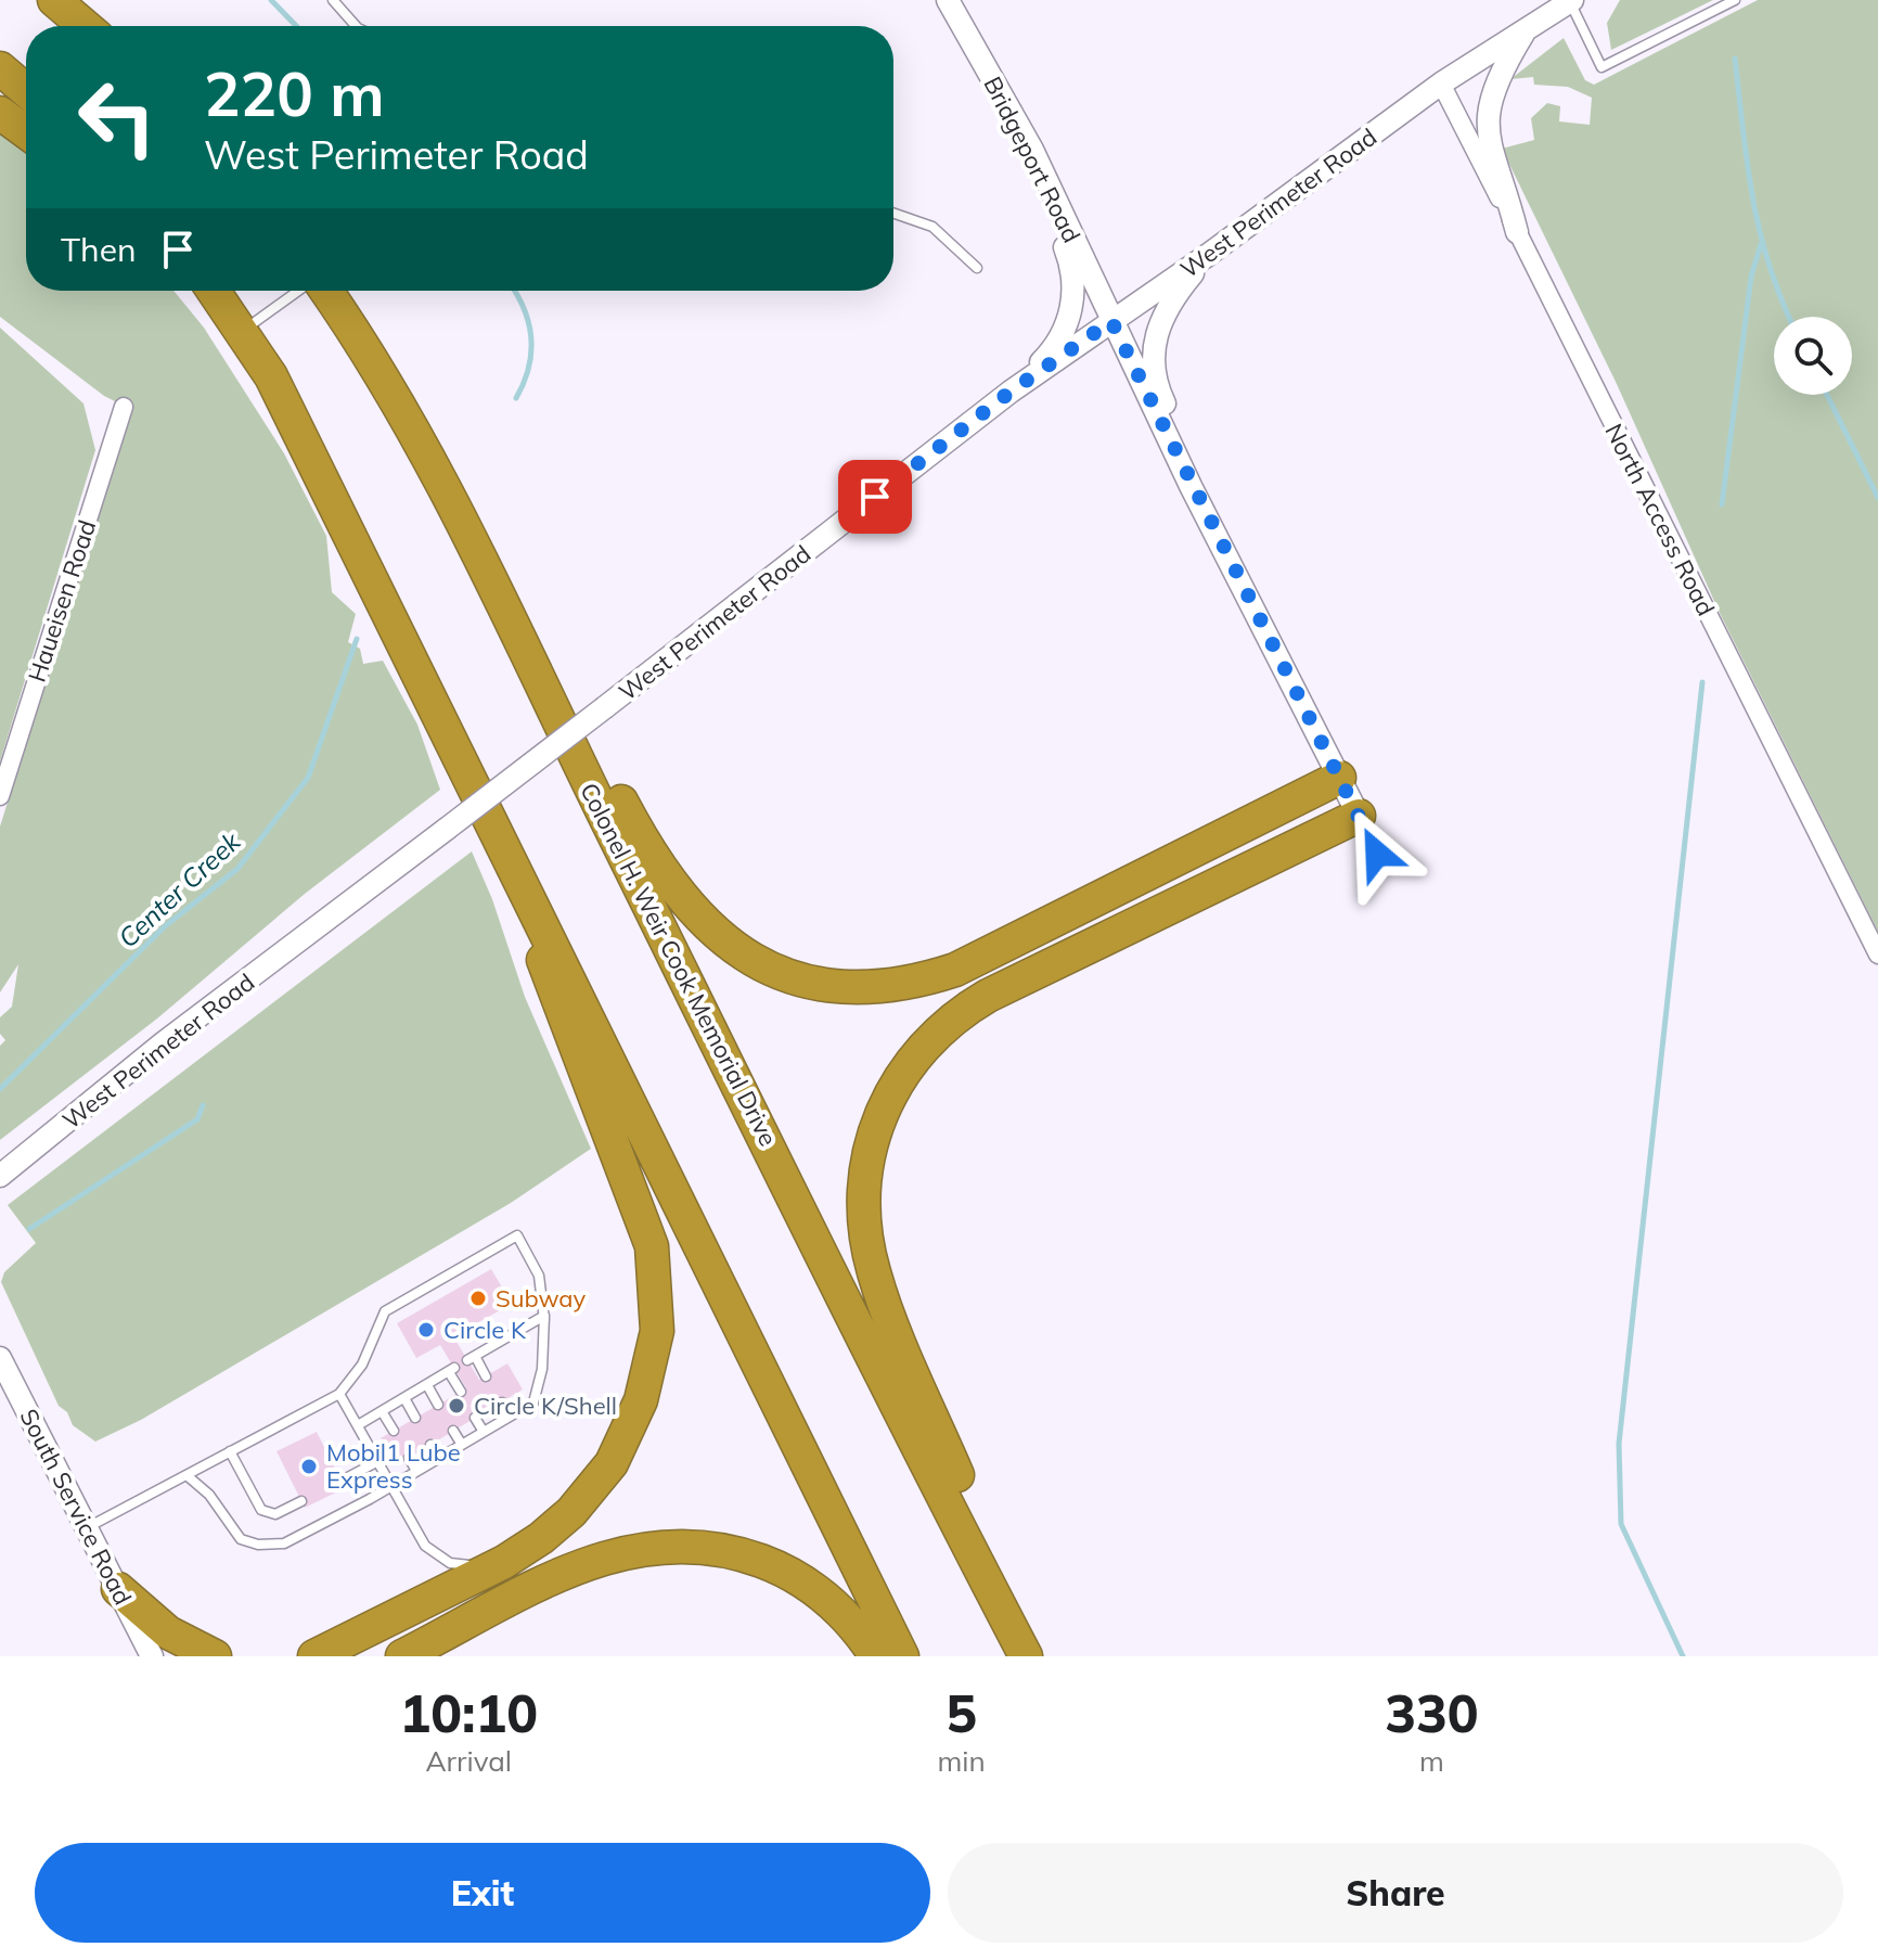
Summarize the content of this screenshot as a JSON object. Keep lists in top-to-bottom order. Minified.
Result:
{"streets":{"highway":["Colonel H. Weir Cook Memorial Drive"],"street":["Bridgeport Road","West Perimeter Road","North Access Road","Haueisen Road","South Service Road"]},"crossings":[["Bridgeport Road","West Perimeter Road"],["West Perimeter Road","North Access Road"]],"water":["Center Creek"],"places":["Subway","Circle K","Circle K/Shell","Mobil1 Lube Express"],"page":{"turn":["220 m","West Perimeter Road"],"then":"Then","eta":["10:10","Arrival","5","min","330","m"],"buttons":["Exit","Share"]}}
